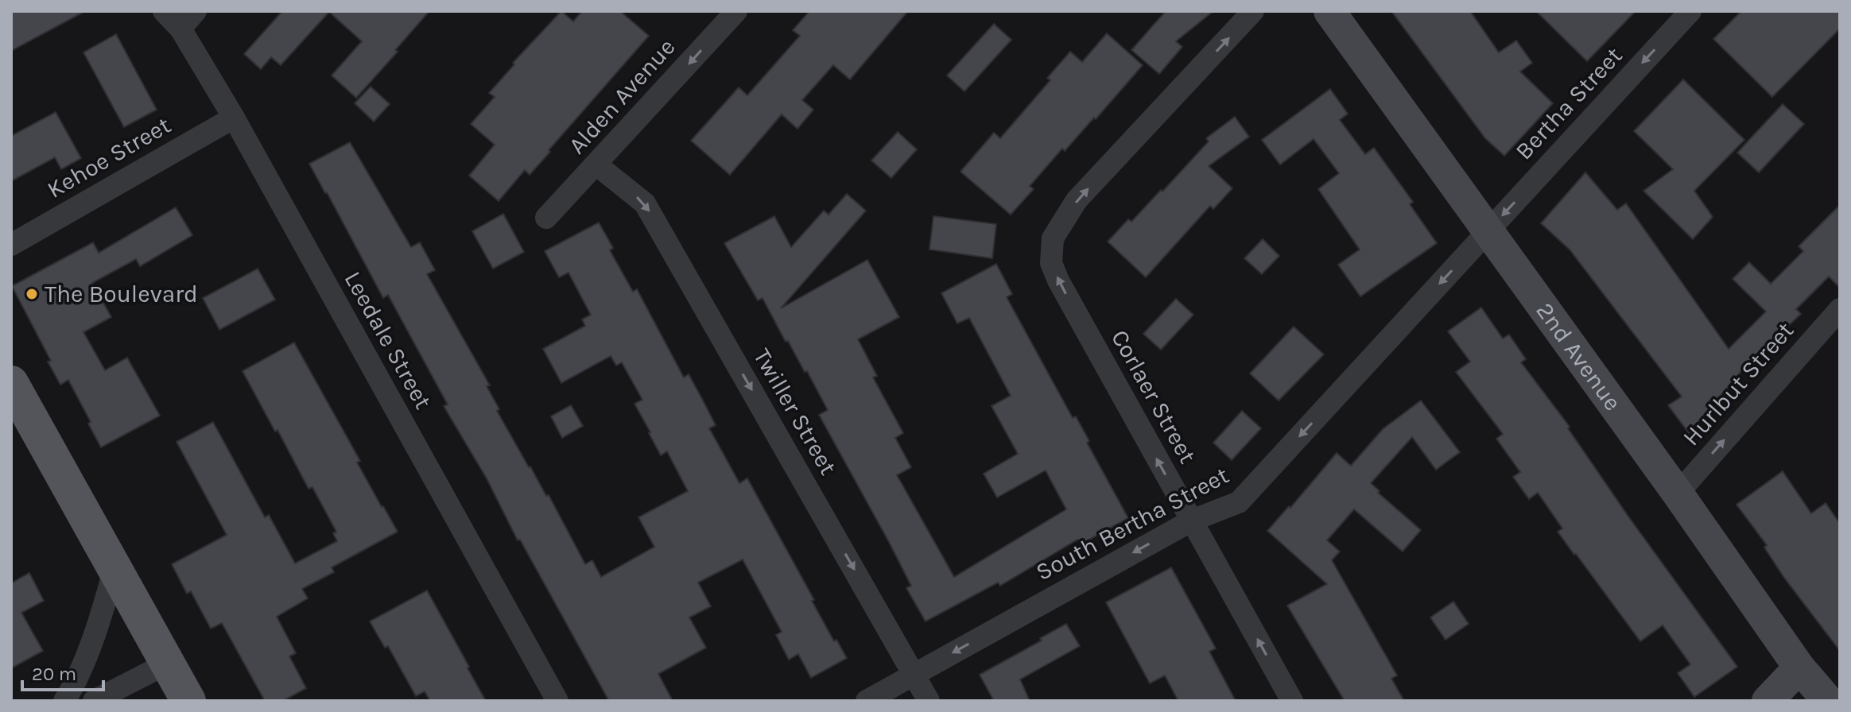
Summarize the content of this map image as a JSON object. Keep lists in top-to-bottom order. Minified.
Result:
{"streets":{"street":["Alden Avenue","Bertha Street","Kehoe Street","Leedale Street","2nd Avenue","Hurlbut Street","Corlaer Street","Twiller Street","South Bertha Street"]},"crossings":[["Alden Avenue","Twiller Street"],["Bertha Street","2nd Avenue"],["Bertha Street","South Bertha Street"],["Kehoe Street","Leedale Street"],["2nd Avenue","Hurlbut Street"],["2nd Avenue","South Bertha Street"],["Corlaer Street","South Bertha Street"],["Twiller Street","South Bertha Street"]],"one_way":["Alden Avenue","Bertha Street","Hurlbut Street","Corlaer Street","Twiller Street","South Bertha Street"],"places":["The Boulevard"],"scale_bar":"20 m"}
